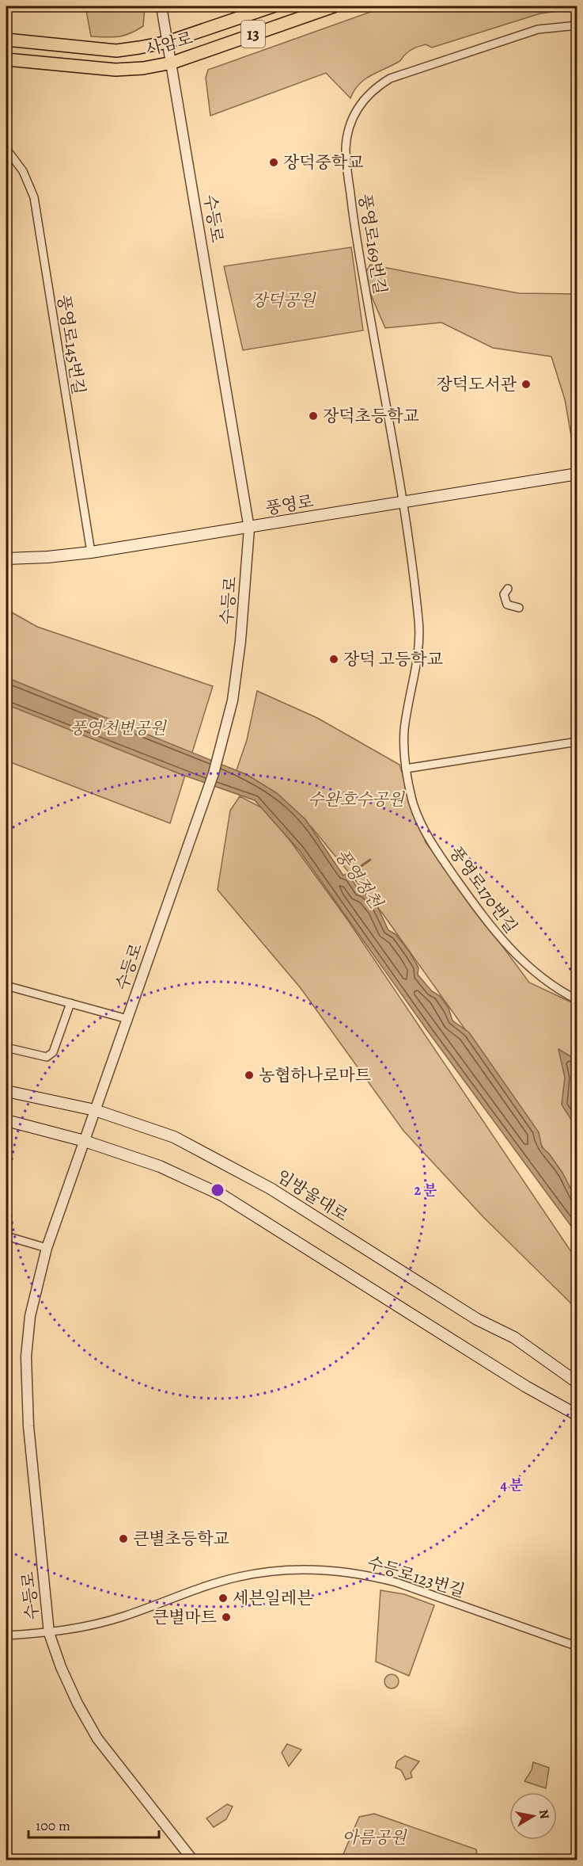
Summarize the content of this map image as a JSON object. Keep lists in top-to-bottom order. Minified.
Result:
{"streets":{"main road":["13","사암로","풍영로","임방울대로"],"street":["수등로","풍영로169번길","풍영로145번길","풍영로170번길","수등로123번길"]},"crossings":[["사암로","수등로"],["수등로","풍영로"],["수등로","임방울대로"],["수등로","수등로123번길"],["풍영로169번길","풍영로"],["풍영로169번길","풍영로170번길"],["풍영로145번길","풍영로"],["풍영로","풍영로170번길"]],"water":["풍영정천"],"parks":["장덕공원","풍영천변공원","수완호수공원","아름공원"],"places":["장덕중학교","장덕도서관","장덕초등학교","장덕 고등학교","농협하나로마트","큰별초등학교","세븐일레븐","큰별마트"],"scale_bar":"100 m","north":"right","rings":["2 분","4 분"]}
